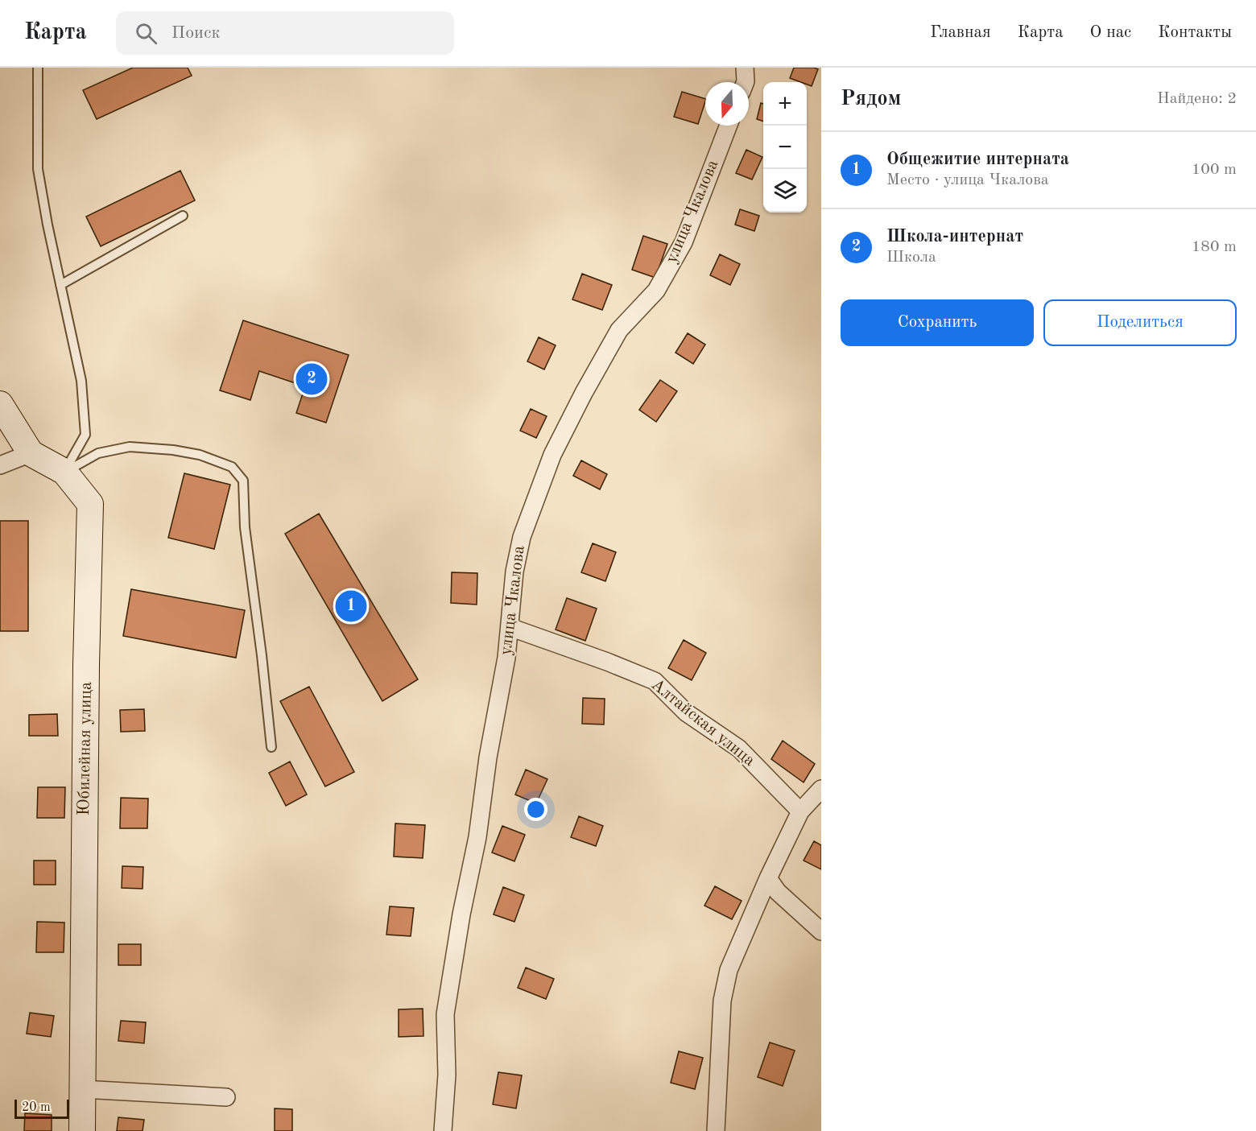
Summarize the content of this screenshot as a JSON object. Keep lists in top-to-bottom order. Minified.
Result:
{"streets":{"street":["улица Чкалова","Алтайская улица","Юбилейная улица"]},"crossings":[["улица Чкалова","Алтайская улица"]],"scale_bar":"20 m","north":"bottom","page":{"header":"Карта","search":"Поиск","nav":["Главная","Карта","О нас","Контакты"],"heading":["Рядом","Найдено: 2"],"map_buttons":["+","−"],"list":[{"mark":"1","name":"Общежитие интерната","note":"Место · улица Чкалова","value":"100 m"},{"mark":"2","name":"Школа-интернат","note":"Школа","value":"180 m"}],"buttons":["Сохранить","Поделиться"],"pins":["2","1"],"scale":"20 m"}}
